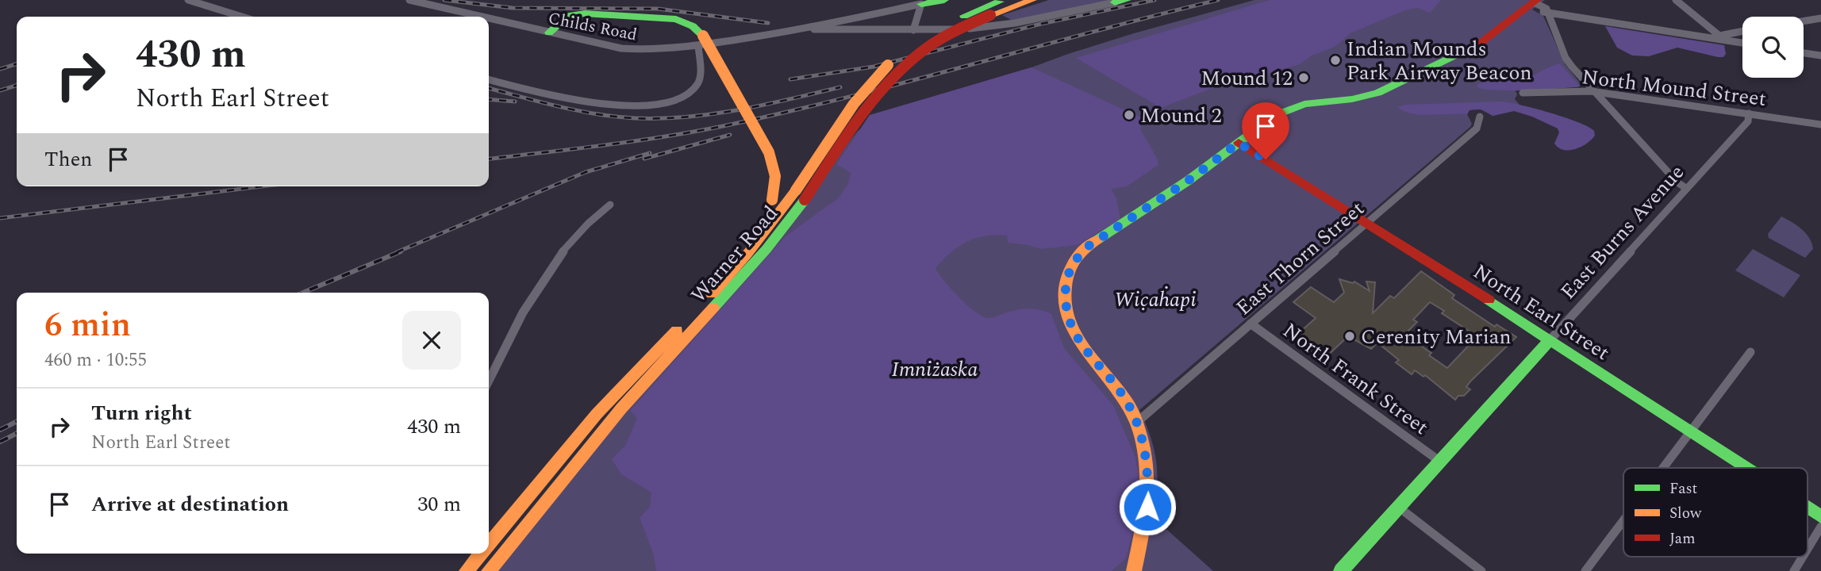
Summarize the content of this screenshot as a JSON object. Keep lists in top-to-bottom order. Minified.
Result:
{"streets":{"main road":["East Burns Avenue","Warner Road","North Earl Street"],"street":["Childs Road","North Mound Street","East Thorn Street","North Frank Street"]},"crossings":[["North Mound Street","East Burns Avenue"],["East Burns Avenue","North Earl Street"],["East Burns Avenue","North Frank Street"],["East Thorn Street","North Earl Street"],["East Thorn Street","North Frank Street"]],"parks":["Wic̣aḣapi","Imniżaska"],"places":["Indian Mounds Park Airway Beacon","Mound 12","Mound 2","Cerenity Marian"],"legend":["Fast","Slow","Jam"],"page":{"turn":["430 m","North Earl Street"],"then":"Then","heading":["6 min","460 m · 10:55"],"list":[{"name":"Turn right","note":"North Earl Street","value":"430 m"},{"name":"Arrive at destination","value":"30 m"}]}}
